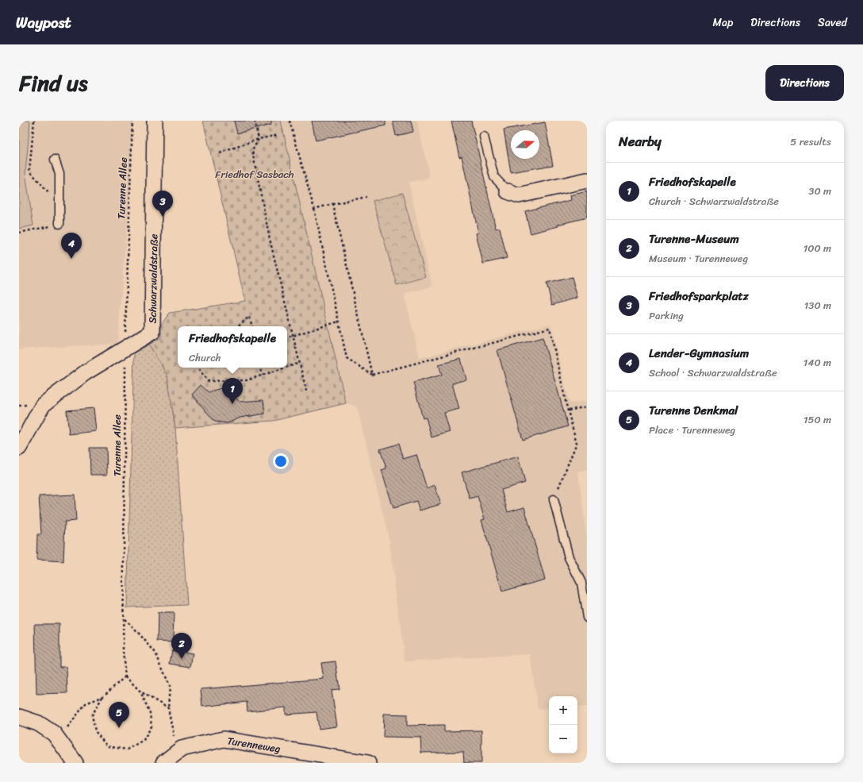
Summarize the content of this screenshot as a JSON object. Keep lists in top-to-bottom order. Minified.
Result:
{"streets":{"street":["Schwarzwaldstraße","Turenneweg"],"path":["Turenne Allee"]},"crossings":[["Turenne Allee","Schwarzwaldstraße"]],"parks":["Friedhof Sasbach"],"north":"right","page":{"header":"Waypost","nav":["Map","Directions","Saved"],"title":"Find us","buttons":"Directions","heading":["Nearby","5 results"],"list":[{"mark":"1","name":"Friedhofskapelle","note":"Church · Schwarzwaldstraße","value":"30 m"},{"mark":"2","name":"Turenne-Museum","note":"Museum · Turenneweg","value":"100 m"},{"mark":"3","name":"Friedhofsparkplatz","note":"Parking","value":"130 m"},{"mark":"4","name":"Lender-Gymnasium","note":"School · Schwarzwaldstraße","value":"140 m"},{"mark":"5","name":"Turenne Denkmal","note":"Place · Turenneweg","value":"150 m"}],"pins":["3","4","1","2","5"],"popup":["Friedhofskapelle","Church"],"map_buttons":["+","−"]}}
